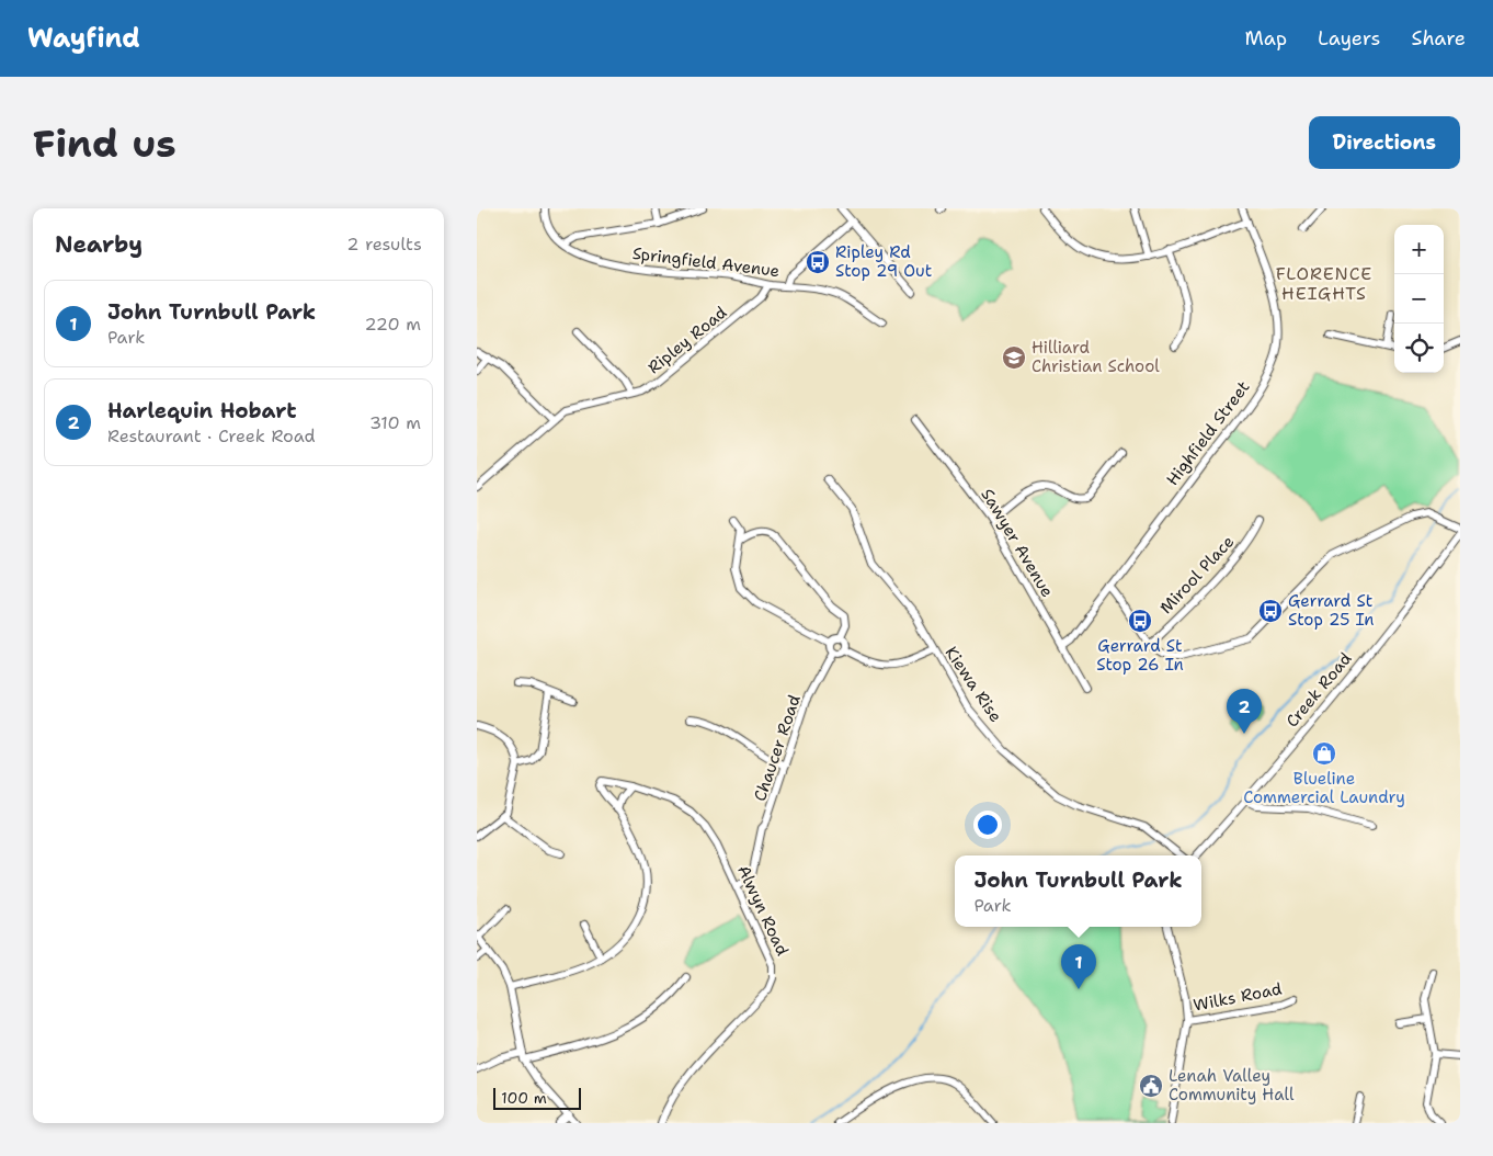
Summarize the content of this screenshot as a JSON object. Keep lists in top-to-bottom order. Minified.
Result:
{"streets":{"street":["Springfield Avenue","Ripley Road","Highfield Street","Sawyer Avenue","Mirool Place","Kiewa Rise","Creek Road","Chaucer Road","Alwyn Road","Wilks Road"]},"crossings":[["Springfield Avenue","Ripley Road"],["Highfield Street","Sawyer Avenue"],["Chaucer Road","Alwyn Road"]],"districts":["FLORENCE HEIGHTS"],"places":{"bus stop":["Ripley Rd Stop 29 Out","Gerrard St Stop 25 In","Gerrard St Stop 26 In"],"school or university":["Hilliard Christian School"],"shop":["Blueline Commercial Laundry"],"public building":["Lenah Valley Community Hall"]},"scale_bar":"100 m","page":{"header":"Wayfind","nav":["Map","Layers","Share"],"buttons":"Directions","title":"Find us","heading":["Nearby","2 results"],"map_buttons":["+","−"],"list":[{"mark":"1","name":"John Turnbull Park","note":"Park","value":"220 m"},{"mark":"2","name":"Harlequin Hobart","note":"Restaurant · Creek Road","value":"310 m"}],"pins":["2","1"],"popup":["John Turnbull Park","Park"],"scale":"100 m"}}
